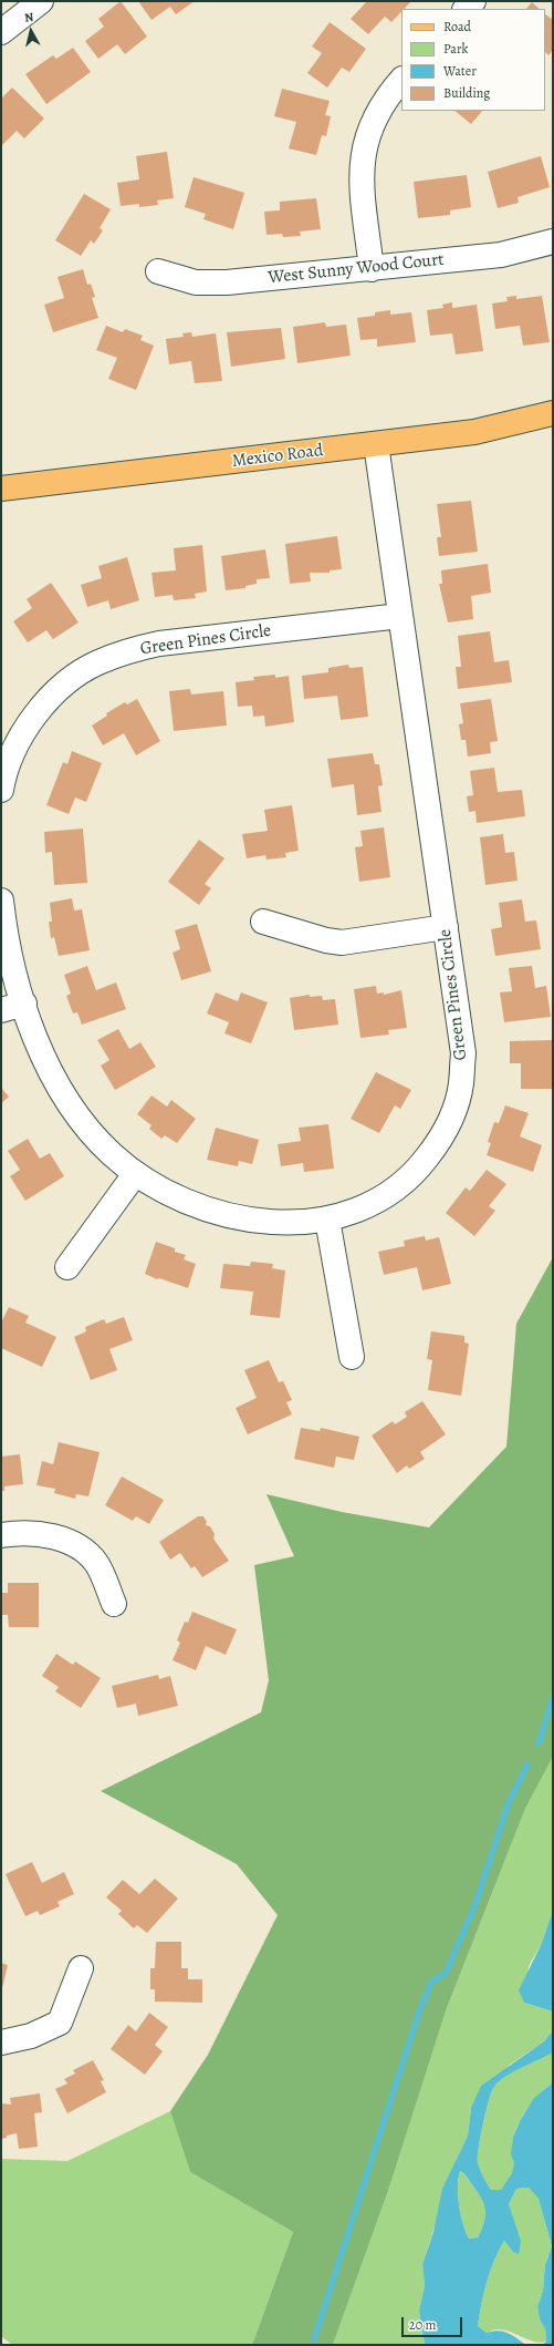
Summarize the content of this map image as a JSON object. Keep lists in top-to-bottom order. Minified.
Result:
{"streets":{"main road":["Mexico Road"],"street":["West Sunny Wood Court","Green Pines Circle"]},"crossings":[["Mexico Road","Green Pines Circle"]],"legend":["Road","Park","Water","Building"],"scale_bar":"20 m","north":"top"}
